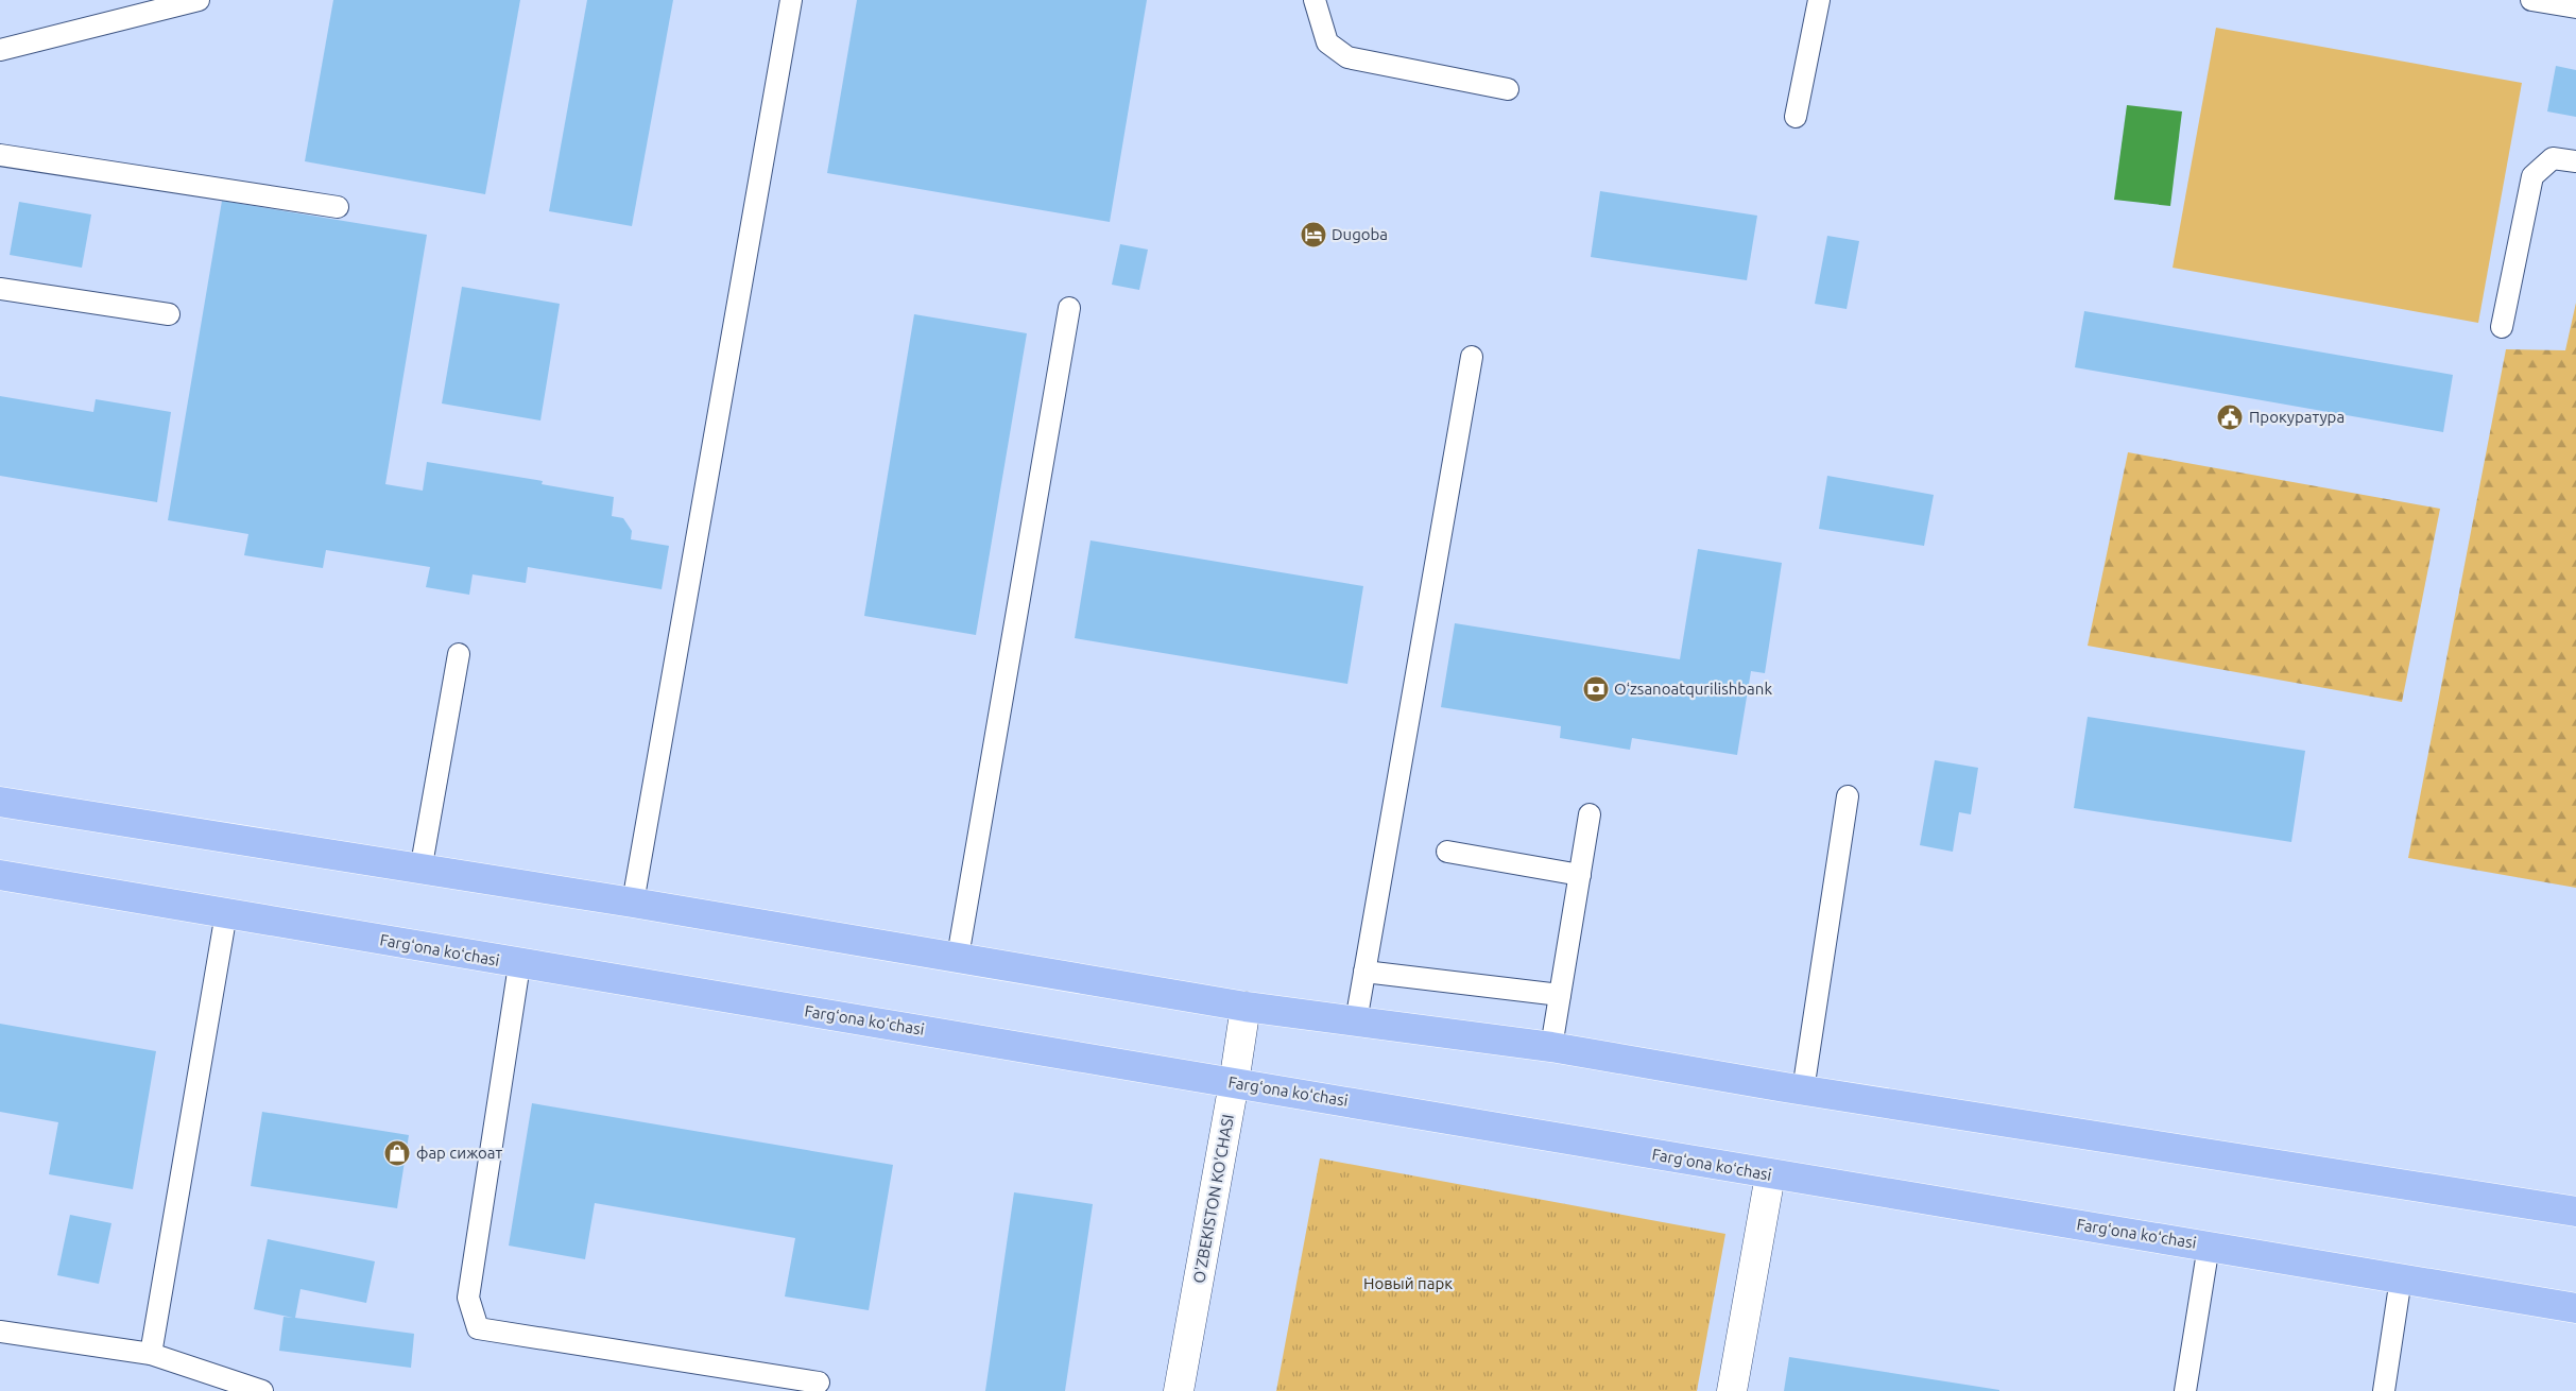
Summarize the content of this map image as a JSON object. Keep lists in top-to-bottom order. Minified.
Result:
{"streets":{"main road":["Fargʻona koʻchasi"],"street":["O'ZBEKISTON KO'CHASI"]},"crossings":[["Fargʻona koʻchasi","O'ZBEKISTON KO'CHASI"]],"parks":["Новый парк"],"places":{"hotel":["Dugoba"],"public building":["Прокуратура"],"bank":["Oʻzsanoatqurilishbank"],"shop":["фар сижоат"]}}
